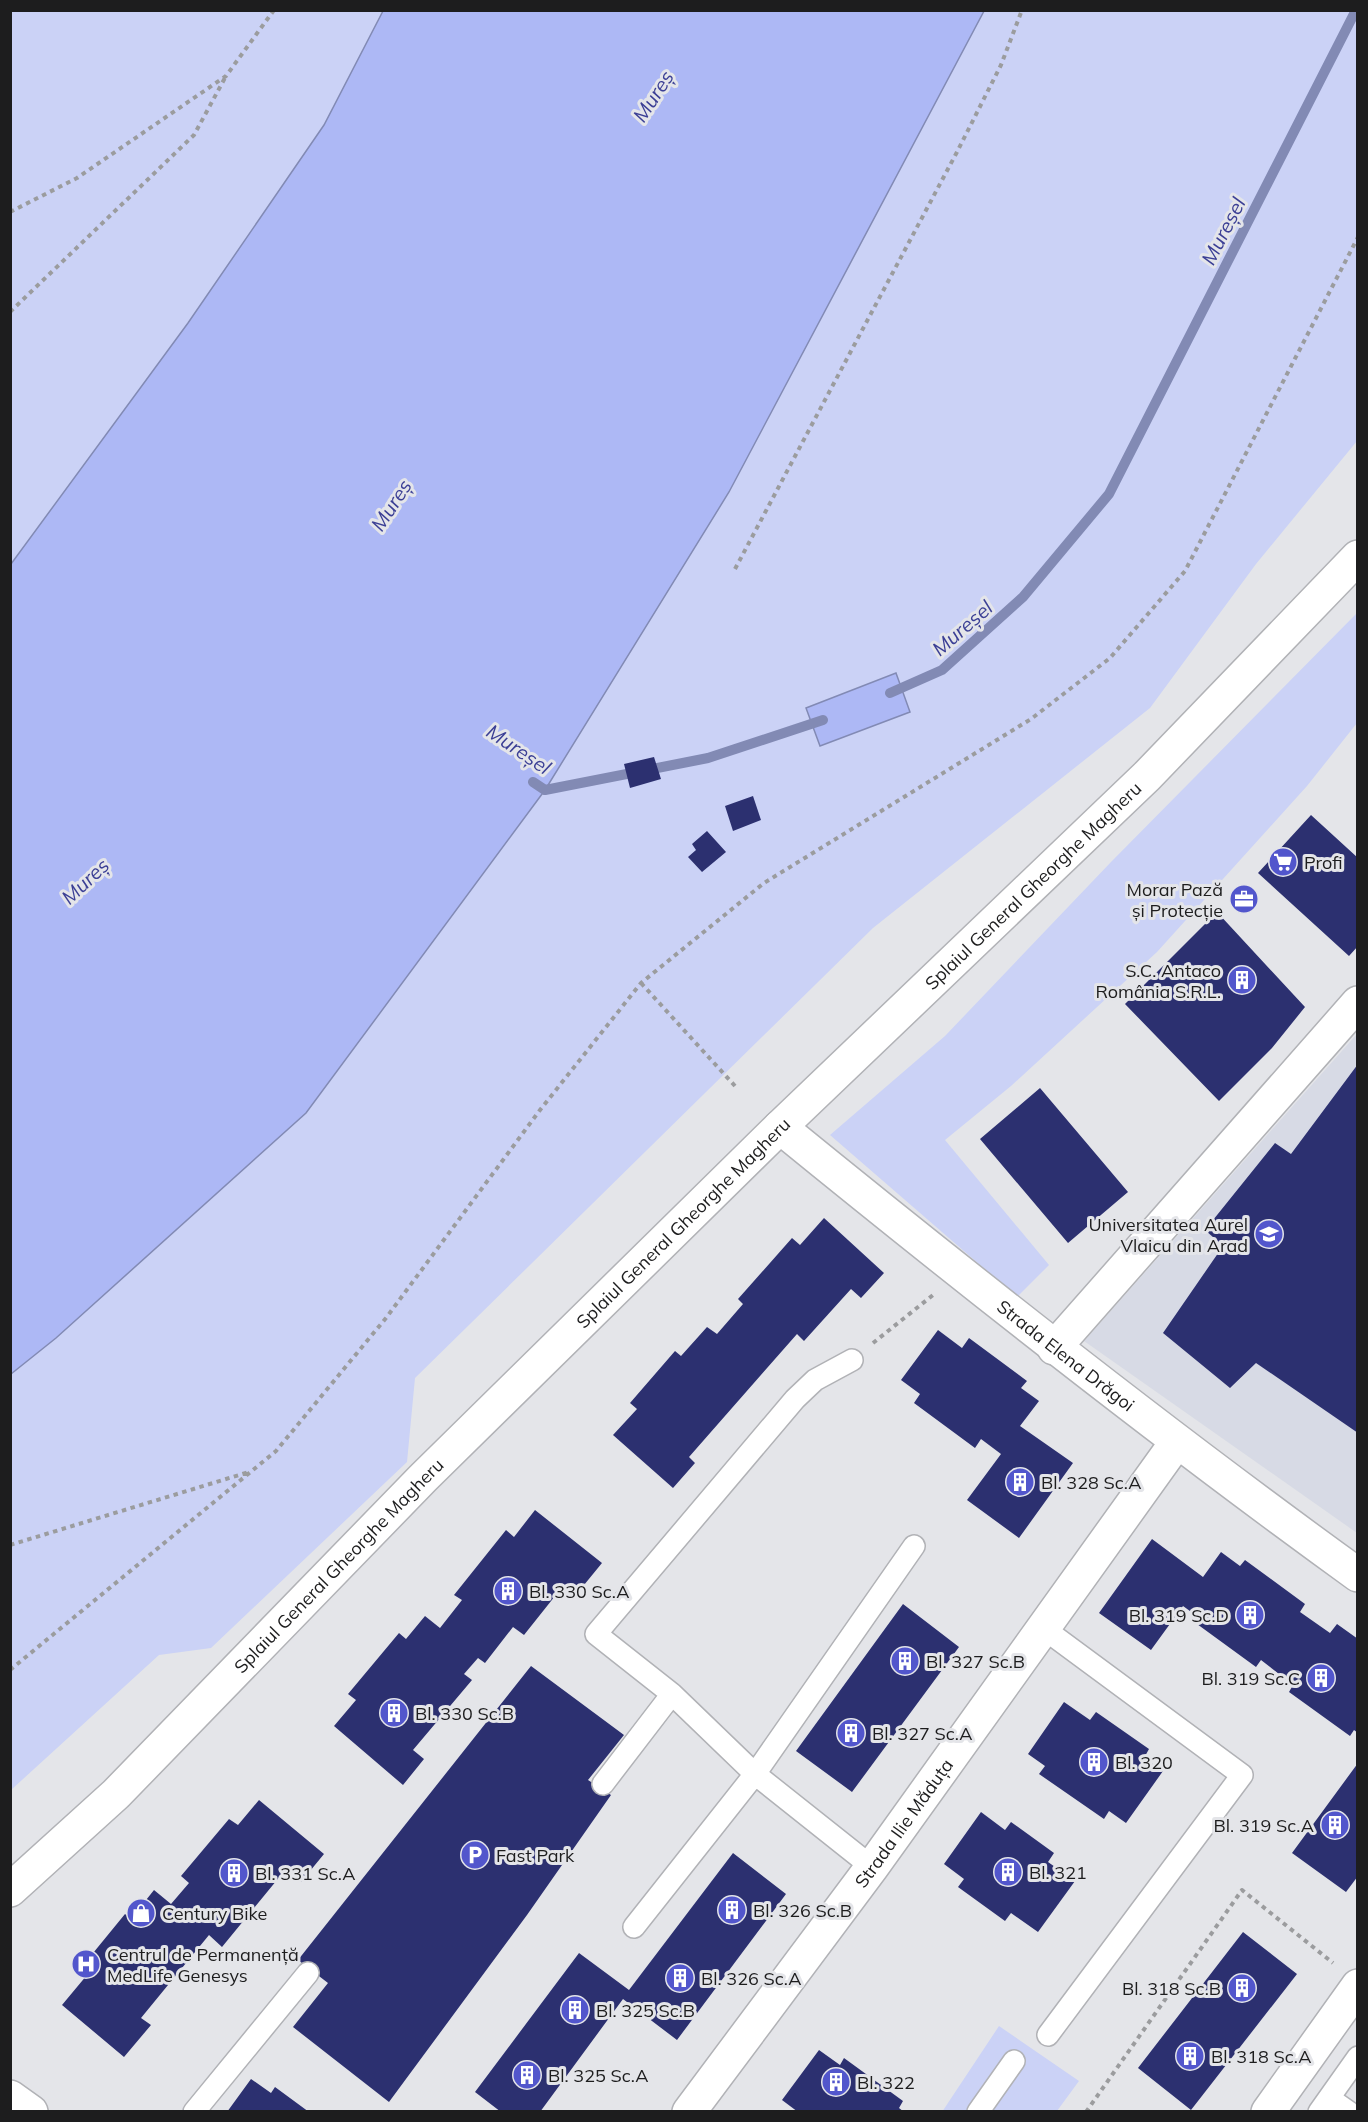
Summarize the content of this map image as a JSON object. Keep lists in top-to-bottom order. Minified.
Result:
{"streets":{"street":["Splaiul General Gheorghe Magheru","Strada Elena Drăgoi","Strada Ilie Măduța"]},"crossings":[["Splaiul General Gheorghe Magheru","Strada Elena Drăgoi"],["Strada Elena Drăgoi","Strada Ilie Măduța"]],"water":["Mureș","Mureșel"],"places":{"supermarket":["Profi"],"office":["Morar Pază și Protecție"],"building":["S.C. Antaco România S.R.L.","Bl. 328 Sc.A","Bl. 330 Sc.A","Bl. 319 Sc.D","Bl. 327 Sc.B","Bl. 319 Sc.C","Bl. 330 Sc.B","Bl. 327 Sc.A","Bl. 320","Bl. 319 Sc.A","Bl. 321","Bl. 331 Sc.A","Bl. 326 Sc.B","Bl. 326 Sc.A","Bl. 318 Sc.B","Bl. 325 Sc.B","Bl. 318 Sc.A","Bl. 325 Sc.A","Bl. 322"],"school or university":["Universitatea Aurel Vlaicu din Arad"],"parking":["Fast Park"],"shop":["Century Bike"],"hospital":["Centrul de Permanență MedLife Genesys"]}}
